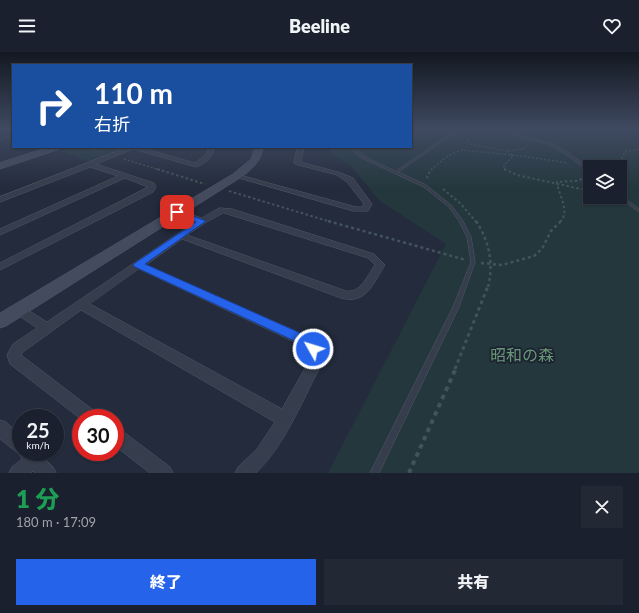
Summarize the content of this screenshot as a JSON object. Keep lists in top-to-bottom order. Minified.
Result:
{"parks":["昭和の森"],"page":{"header":"Beeline","turn":["110 m","右折"],"speed":"25 km/h","limit":"30","heading":["1 分","180 m · 17:09"],"buttons":["終了","共有"]}}
